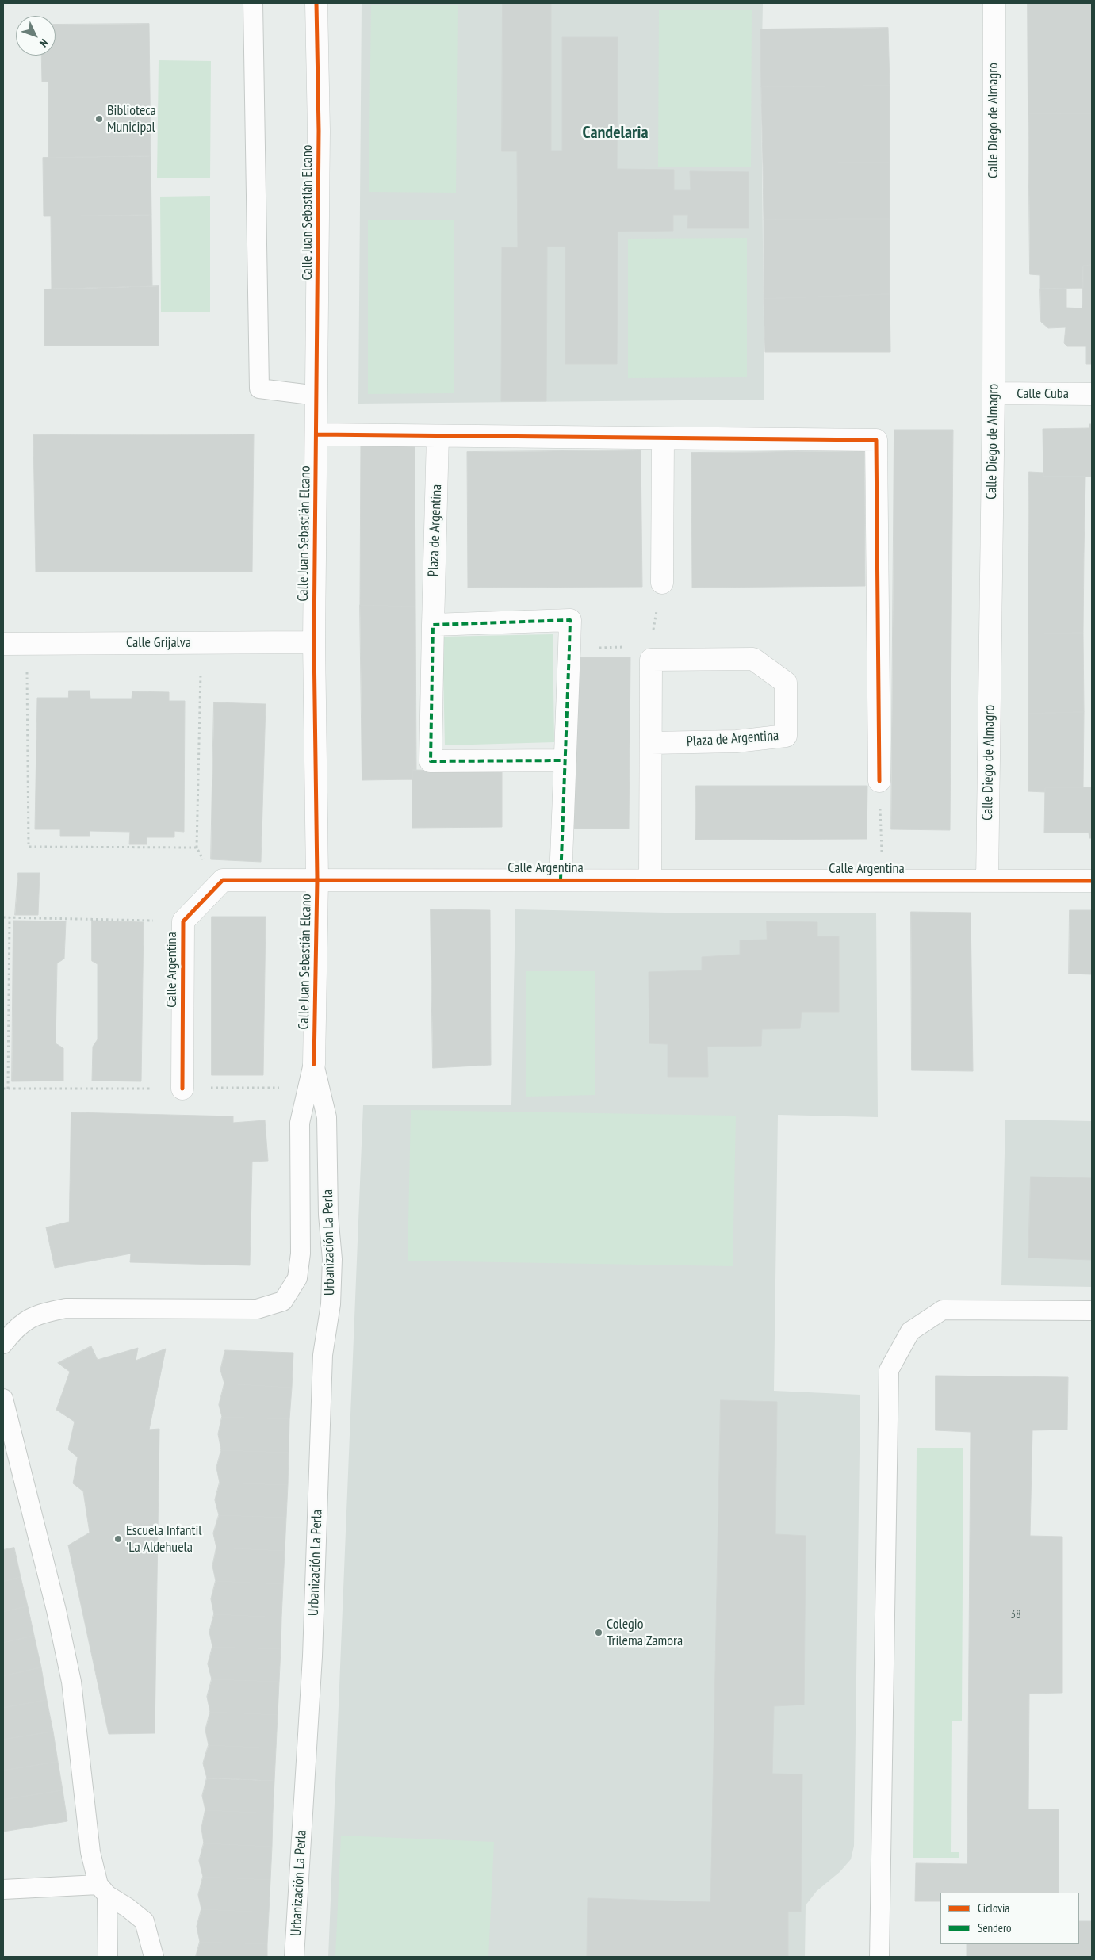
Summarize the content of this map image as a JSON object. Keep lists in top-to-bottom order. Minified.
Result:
{"streets":{"street":["Calle Diego de Almagro","Calle Juan Sebastián Elcano","Calle Cuba","Plaza de Argentina","Calle Grijalva","Calle Argentina"],"lane":["Urbanización La Perla"]},"crossings":[["Calle Diego de Almagro","Calle Cuba"],["Calle Diego de Almagro","Calle Argentina"],["Calle Juan Sebastián Elcano","Calle Grijalva"],["Calle Juan Sebastián Elcano","Calle Argentina"],["Calle Juan Sebastián Elcano","Urbanización La Perla"]],"districts":["Candelaria"],"places":["Biblioteca Municipal","Escuela Infantil 'La Aldehuela","Colegio Trilema Zamora"],"house_numbers":["38"],"legend":["Ciclovía","Sendero"],"north":"bottom right"}
